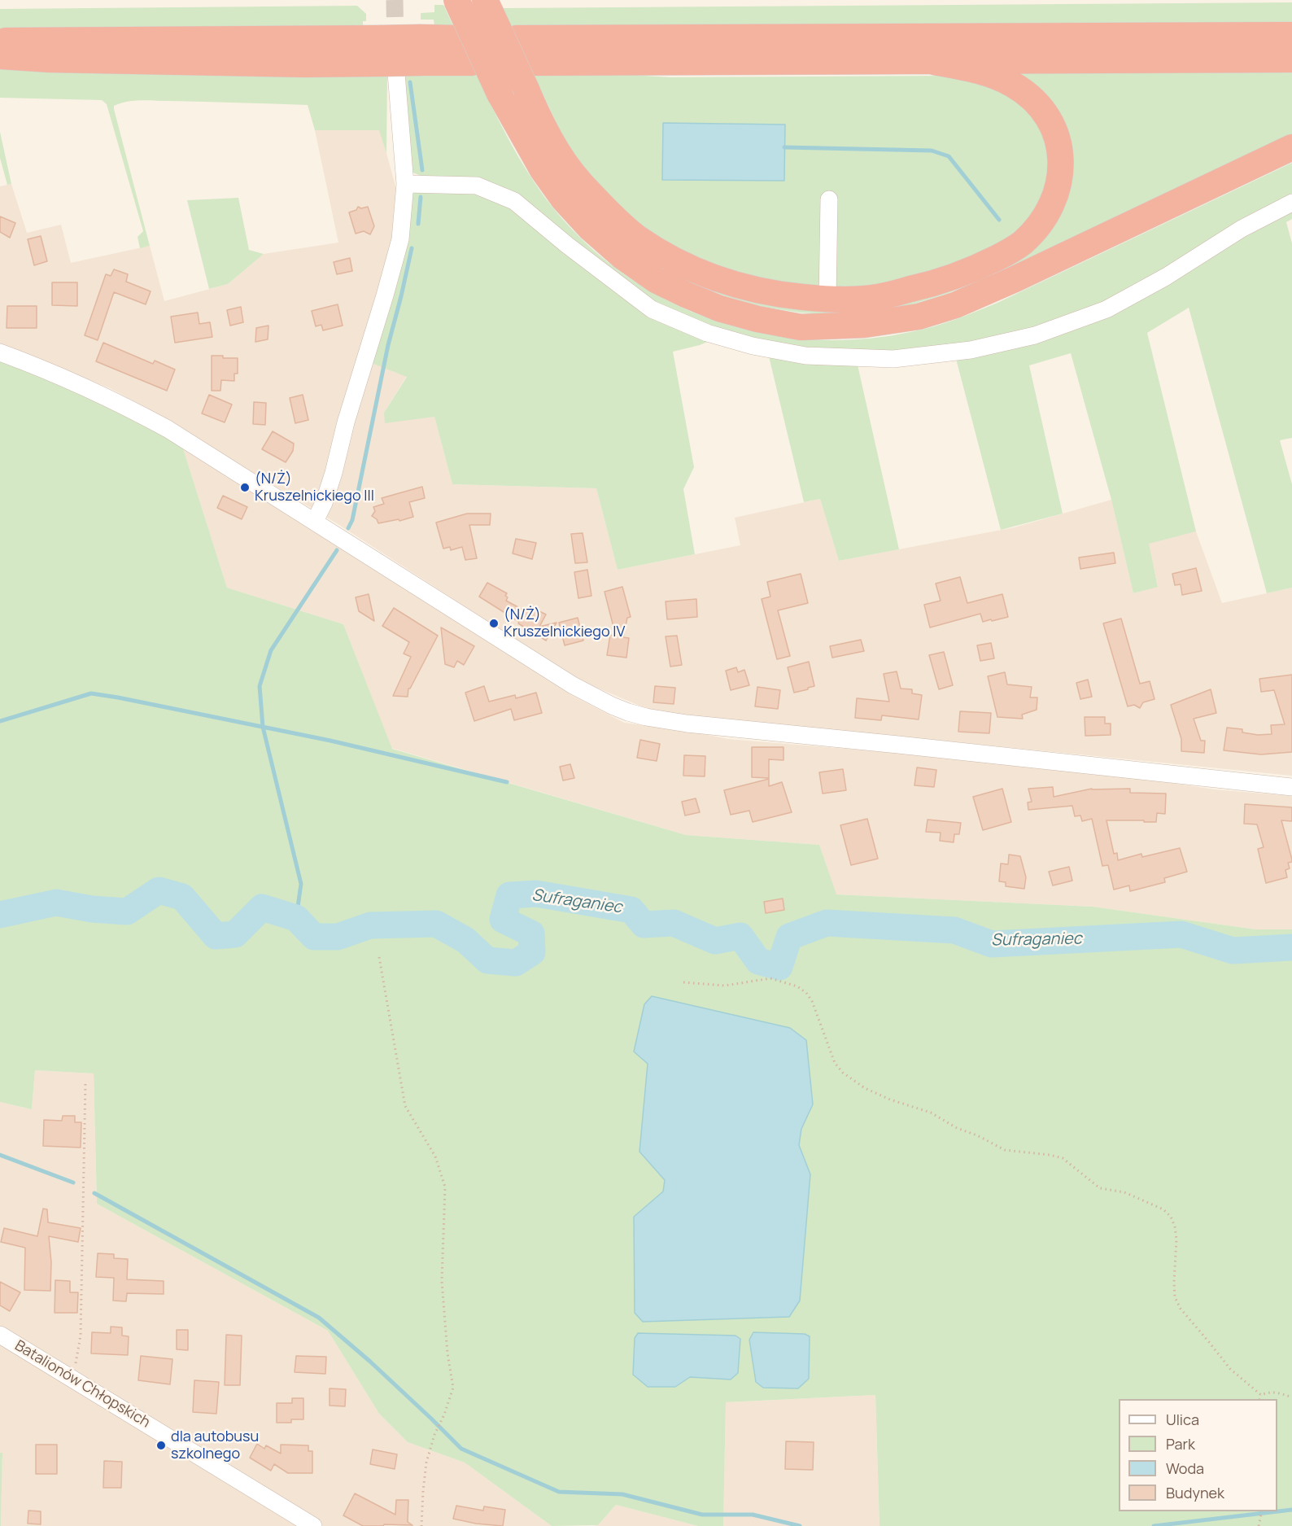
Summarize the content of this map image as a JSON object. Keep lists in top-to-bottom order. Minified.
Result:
{"streets":{"street":["Batalionów Chłopskich"]},"water":["Sufraganiec"],"places":["(N/Ż) Kruszelnickiego III","(N/Ż) Kruszelnickiego IV","dla autobusu szkolnego"],"legend":["Ulica","Park","Woda","Budynek"]}
